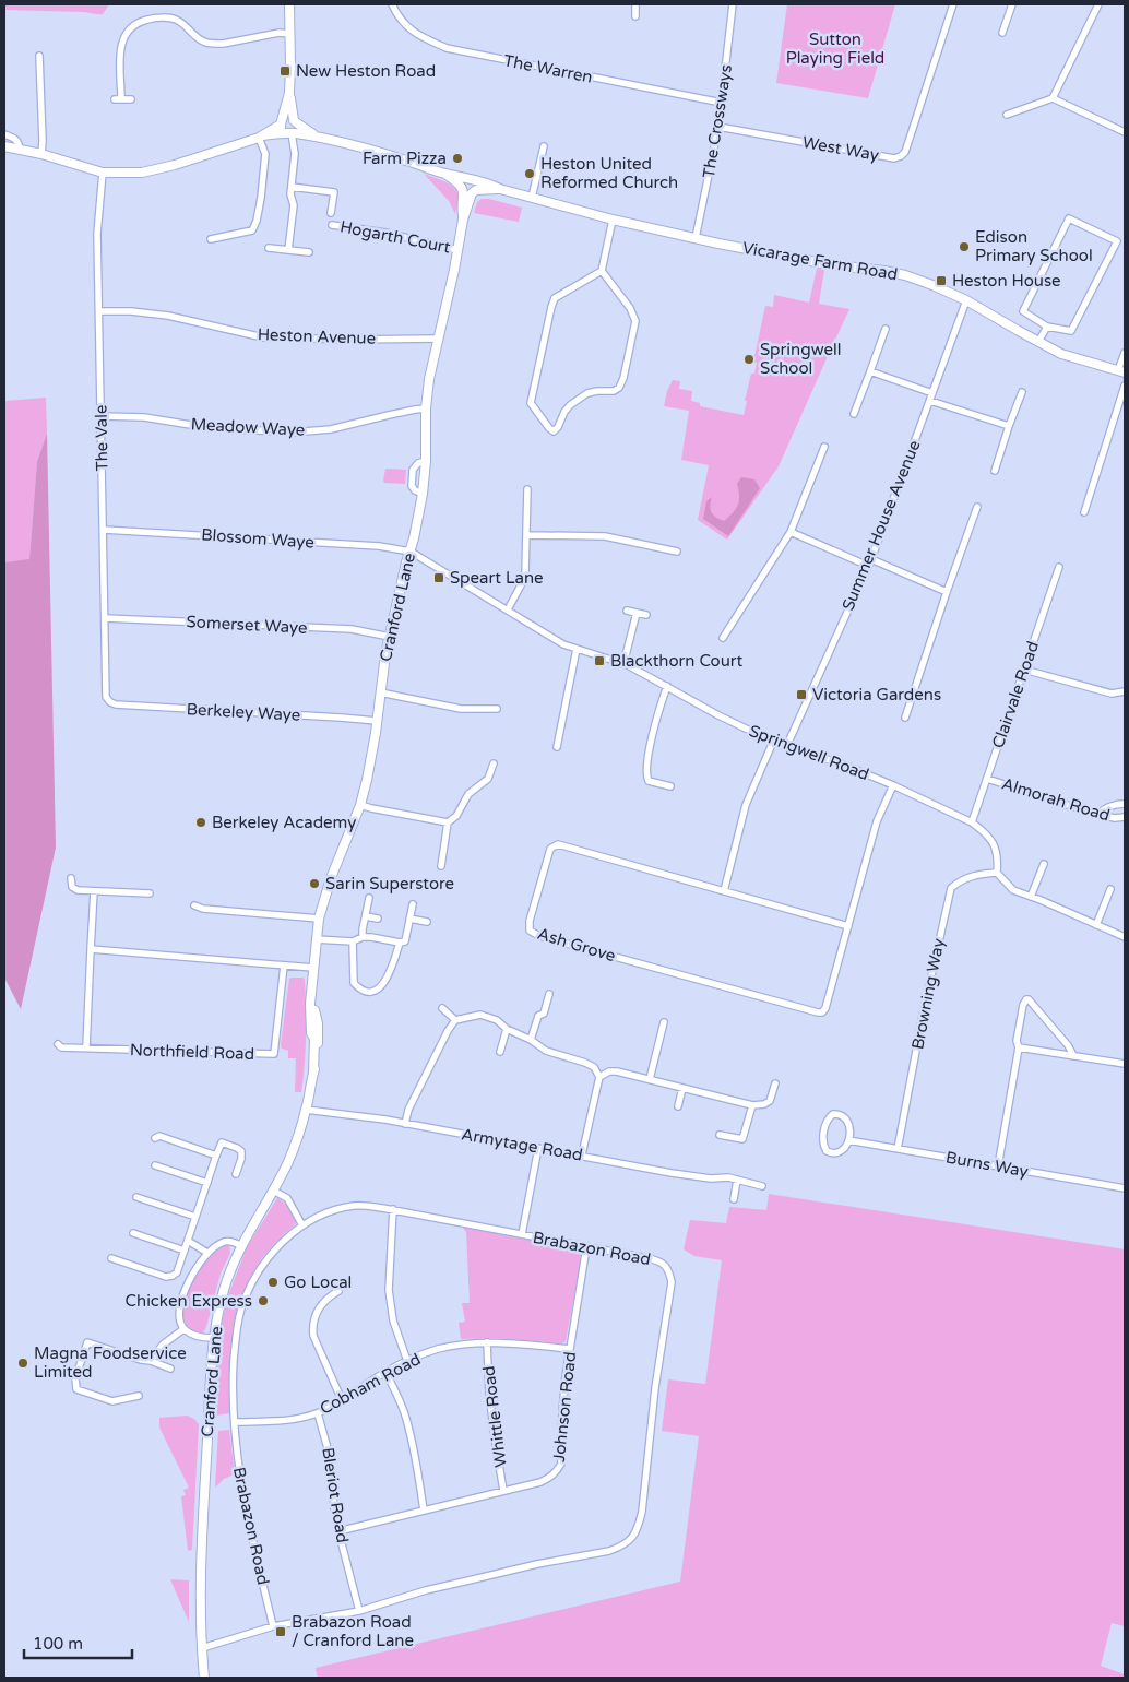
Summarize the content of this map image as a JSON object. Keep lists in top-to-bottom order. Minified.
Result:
{"streets":{"street":["The Warren","The Crossways","West Way","Hogarth Court","Vicarage Farm Road","Heston Avenue","Meadow Waye","The Vale","Summer House Avenue","Blossom Waye","Cranford Lane","Somerset Waye","Clairvale Road","Berkeley Waye","Springwell Road","Almorah Road","Ash Grove","Browning Way","Northfield Road","Armytage Road","Burns Way","Brabazon Road","Cobham Road","Johnson Road","Whittle Road","Bleriot Road"]},"crossings":[["The Warren","The Crossways"],["The Crossways","West Way"],["The Crossways","Vicarage Farm Road"],["Hogarth Court","Cranford Lane"],["Vicarage Farm Road","Summer House Avenue"],["Vicarage Farm Road","Cranford Lane"],["Heston Avenue","The Vale"],["Heston Avenue","Cranford Lane"],["Meadow Waye","The Vale"],["Meadow Waye","Cranford Lane"],["The Vale","Blossom Waye"],["The Vale","Somerset Waye"],["The Vale","Berkeley Waye"],["Summer House Avenue","Springwell Road"],["Blossom Waye","Cranford Lane"],["Blossom Waye","Springwell Road"],["Cranford Lane","Somerset Waye"],["Cranford Lane","Berkeley Waye"],["Cranford Lane","Springwell Road"],["Cranford Lane","Armytage Road"],["Cranford Lane","Brabazon Road"],["Clairvale Road","Springwell Road"],["Clairvale Road","Almorah Road"],["Springwell Road","Ash Grove"],["Springwell Road","Browning Way"],["Browning Way","Burns Way"],["Brabazon Road","Cobham Road"],["Brabazon Road","Johnson Road"],["Brabazon Road","Bleriot Road"],["Cobham Road","Johnson Road"],["Cobham Road","Whittle Road"],["Cobham Road","Bleriot Road"],["Johnson Road","Whittle Road"],["Johnson Road","Bleriot Road"]],"parks":["Sutton Playing Field"],"places":{"transit":["New Heston Road","Heston House","Speart Lane","Blackthorn Court","Victoria Gardens","Brabazon Road / Cranford Lane"],"other":["Farm Pizza","Heston United Reformed Church","Edison Primary School","Springwell School","Berkeley Academy","Sarin Superstore","Go Local","Chicken Express","Magna Foodservice Limited"]},"scale_bar":"100 m"}
